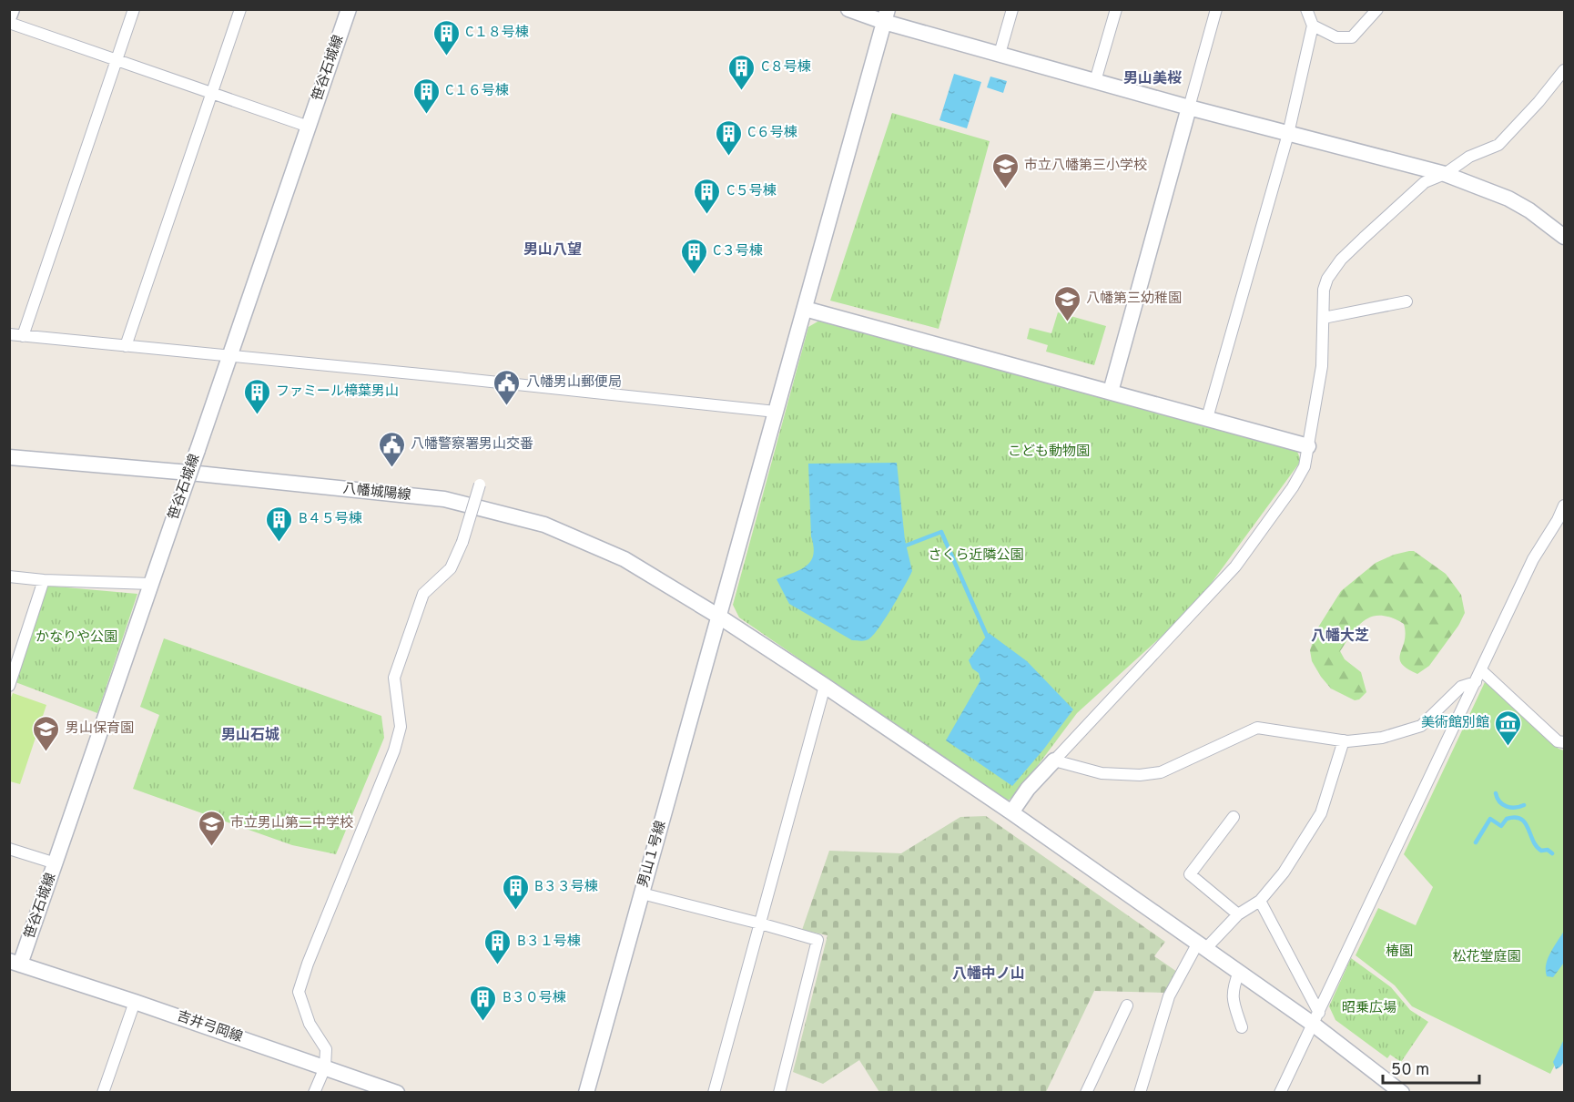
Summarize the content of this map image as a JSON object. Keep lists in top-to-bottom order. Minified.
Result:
{"streets":{"street":["笹谷石城線","八幡城陽線","男山１号線","吉井弓岡線"]},"crossings":[["笹谷石城線","吉井弓岡線"],["八幡城陽線","男山１号線"]],"districts":["男山美桜","男山八望","八幡大芝","男山石城","八幡中ノ山"],"parks":["こども動物園","さくら近隣公園","かなりや公園","椿園","松花堂庭園","昭乗広場"],"places":{"building":["C１８号棟","C８号棟","C１６号棟","C６号棟","C５号棟","C３号棟","ファミール樟葉男山","B４５号棟","B３３号棟","B３１号棟","B３０号棟"],"school or university":["市立八幡第三小学校","八幡第三幼稚園","男山保育園","市立男山第二中学校"],"public building":["八幡男山郵便局","八幡警察署男山交番"],"museum":["美術館別館"]},"scale_bar":"50 m"}
